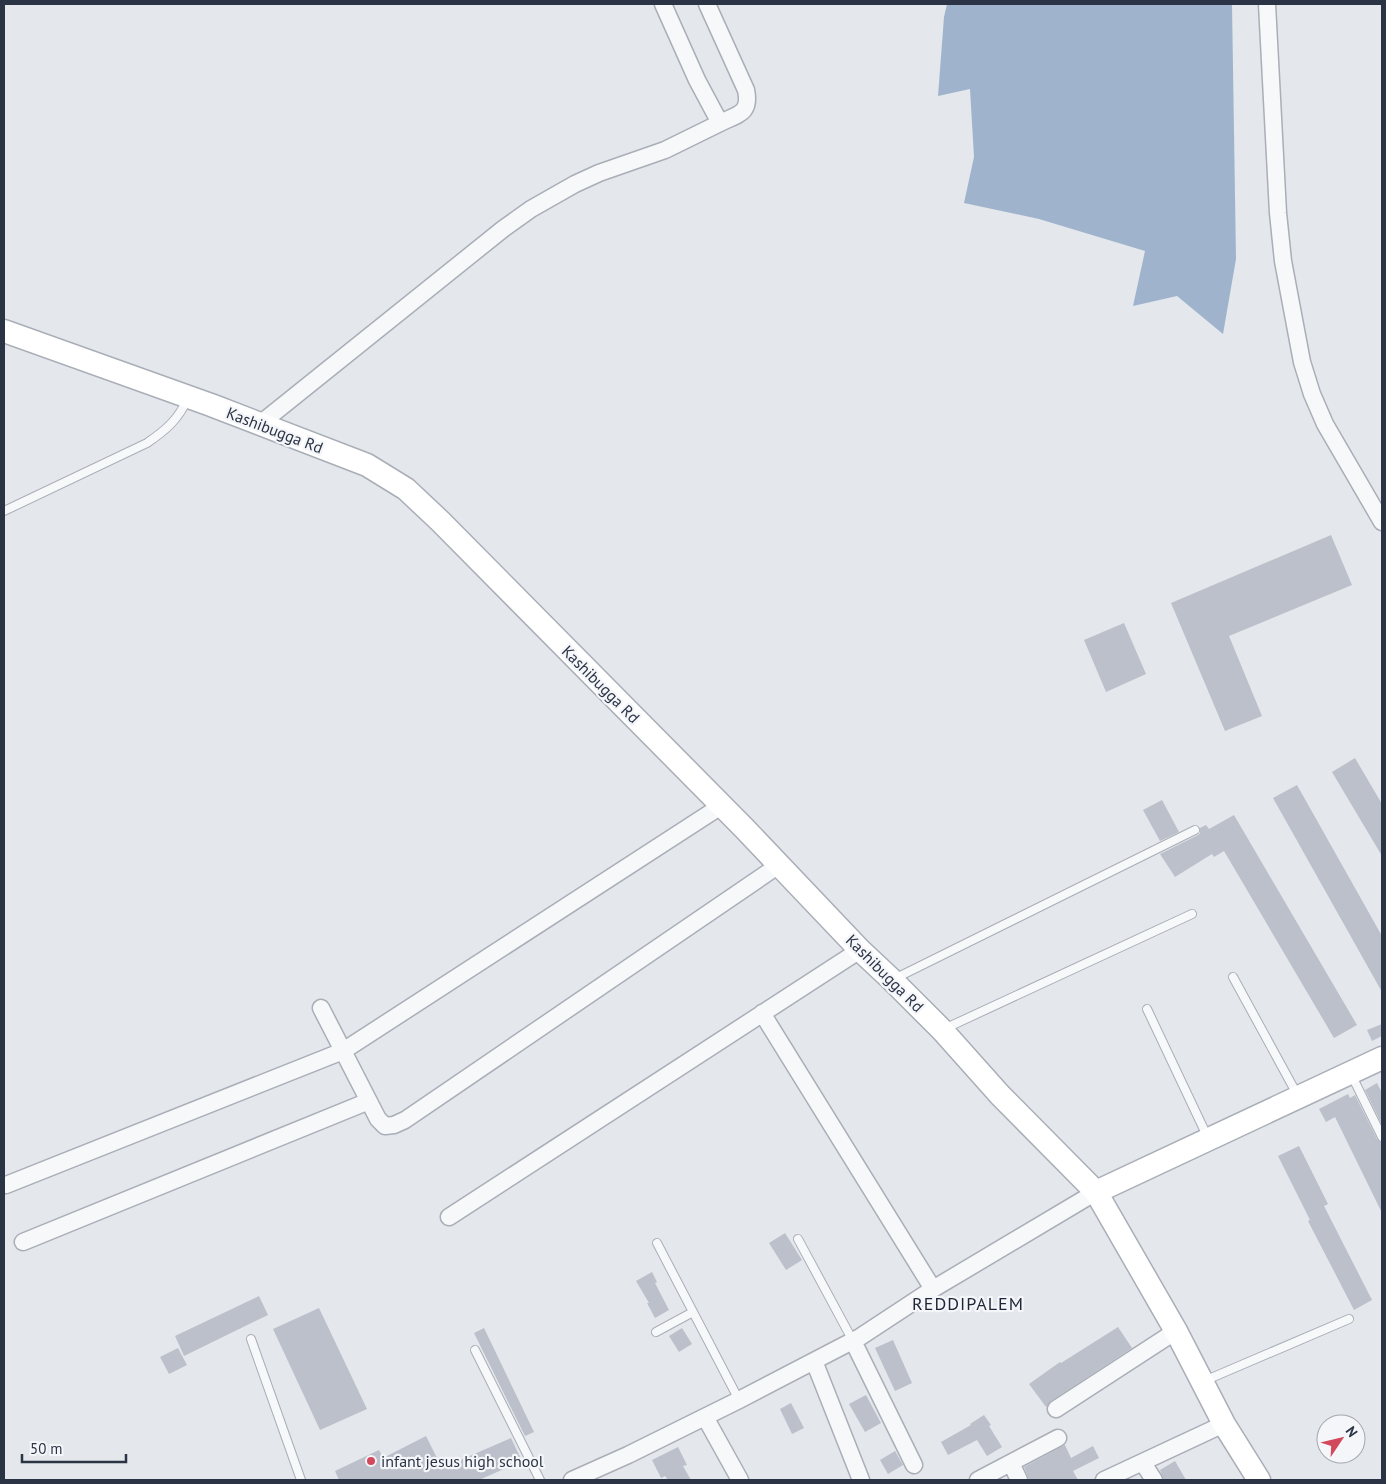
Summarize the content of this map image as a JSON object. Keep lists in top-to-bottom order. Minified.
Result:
{"streets":{"main road":["Kashibugga Rd"]},"districts":["REDDIPALEM"],"places":["infant jesus high school"],"scale_bar":"50 m","north":"top right"}
